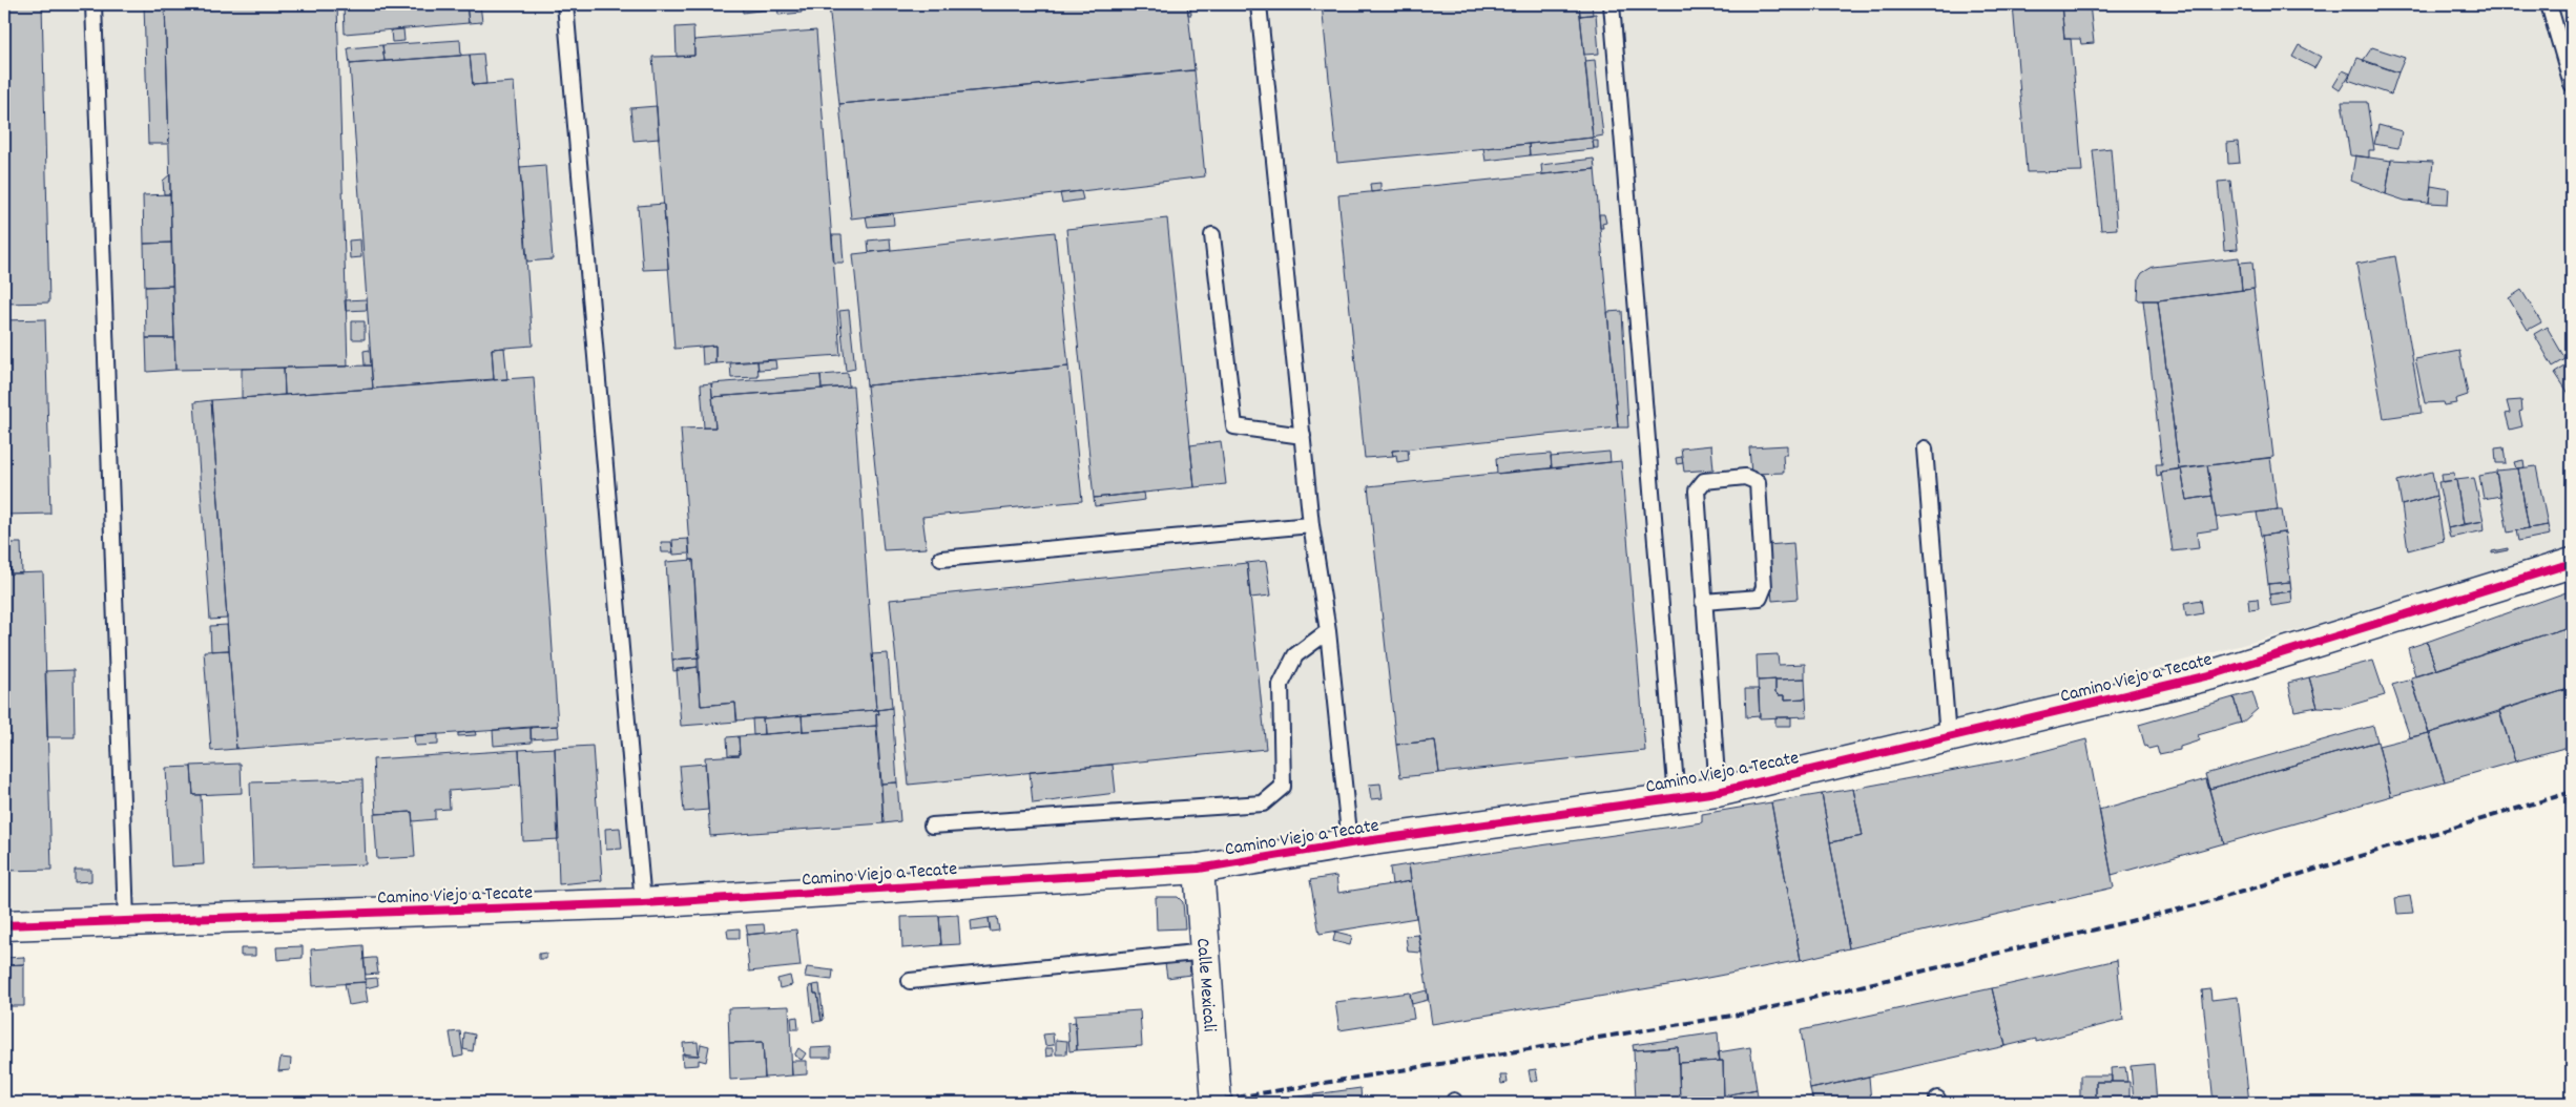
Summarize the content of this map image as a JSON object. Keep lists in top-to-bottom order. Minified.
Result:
{"streets":{"street":["Camino Viejo a Tecate","Calle Mexicali"]},"crossings":[["Camino Viejo a Tecate","Calle Mexicali"]]}
